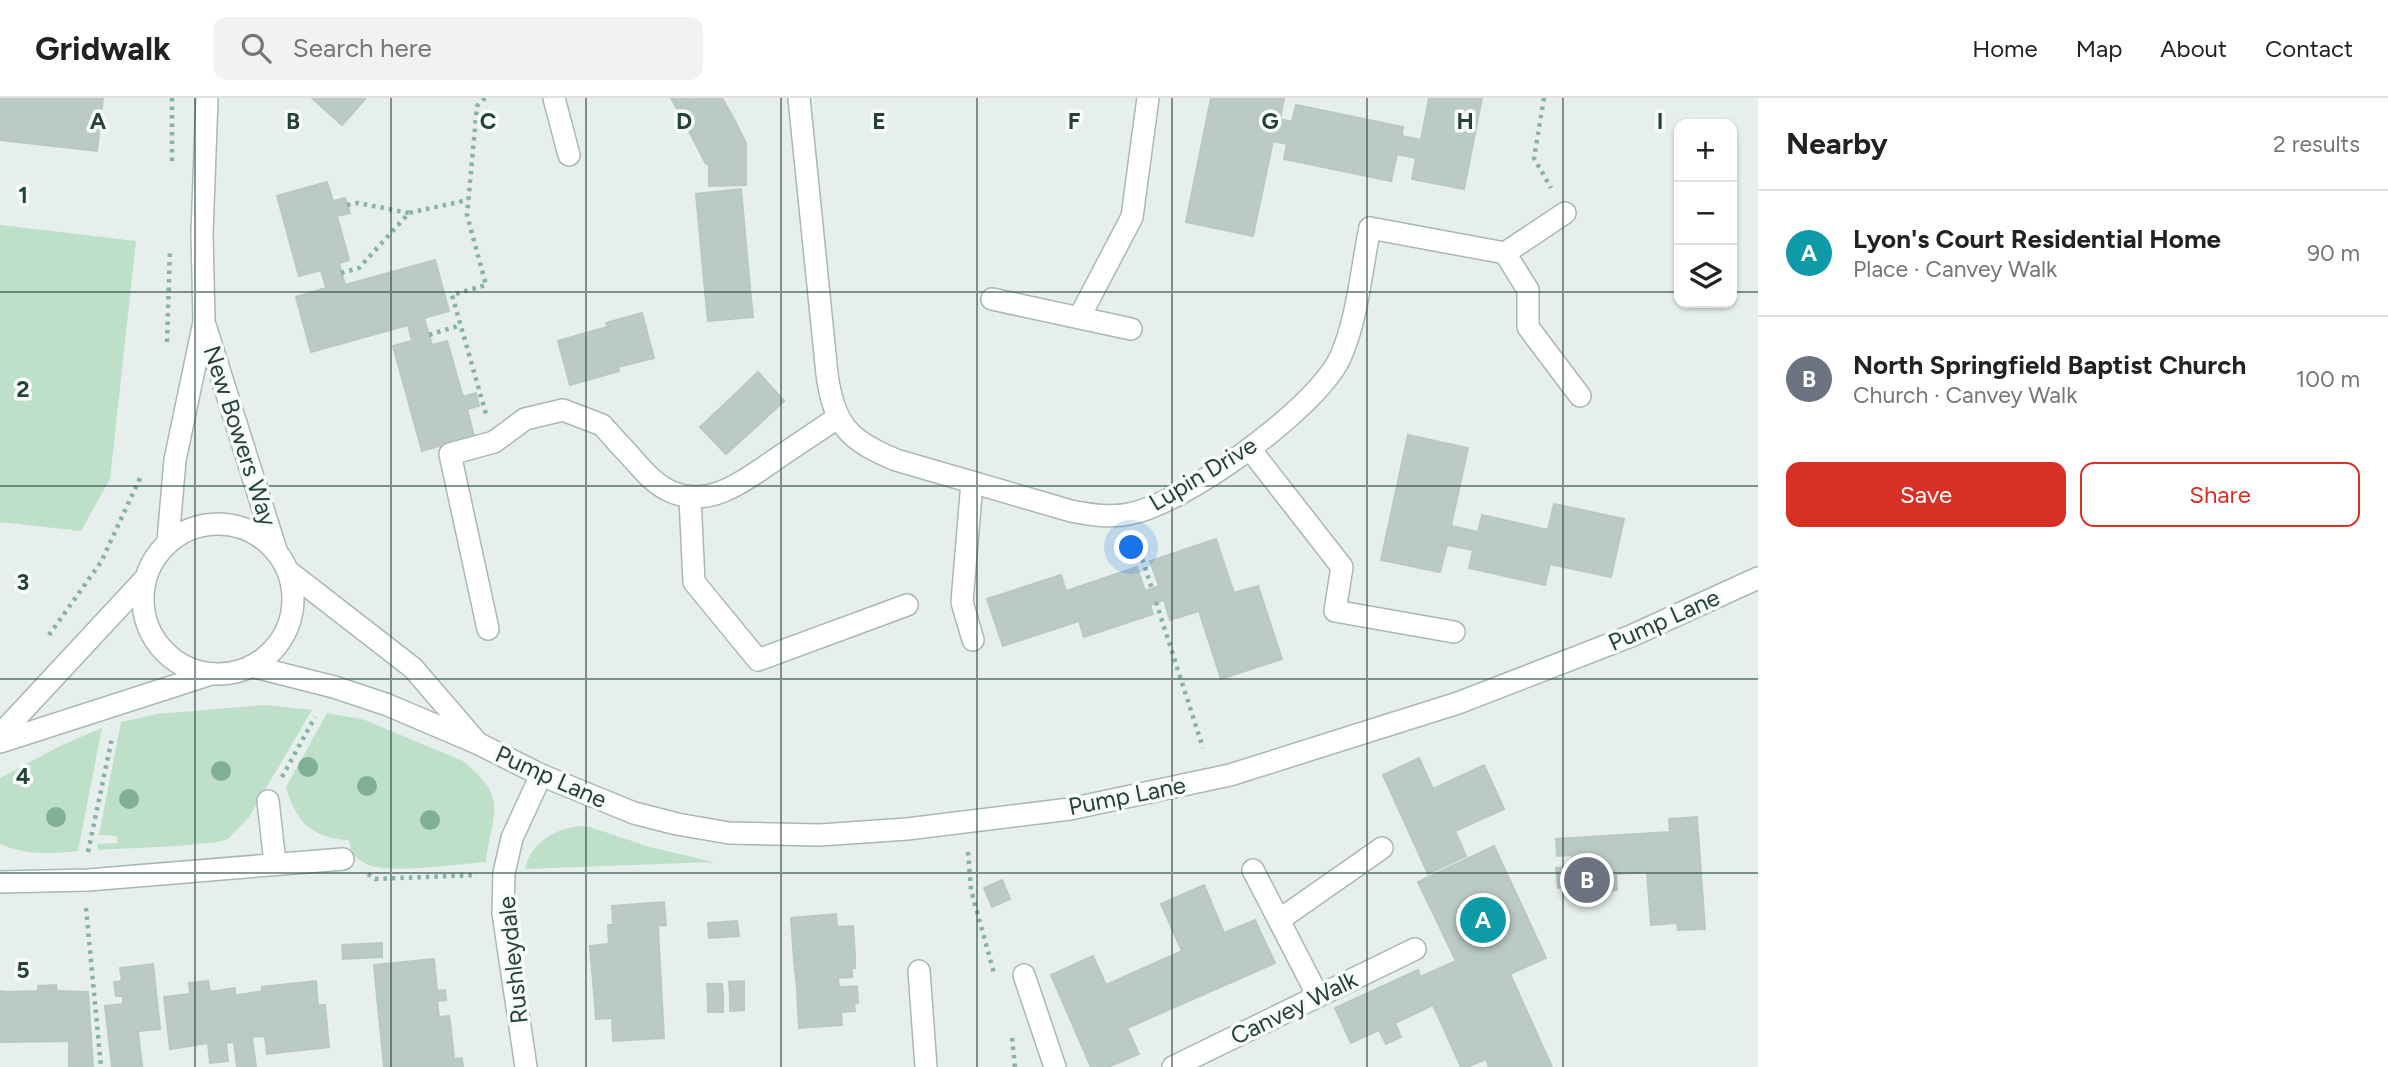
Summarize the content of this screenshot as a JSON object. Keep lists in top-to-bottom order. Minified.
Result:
{"streets":{"street":["New Bowers Way","Lupin Drive","Pump Lane","Rushleydale","Canvey Walk"]},"crossings":[["New Bowers Way","Pump Lane"],["Pump Lane","Rushleydale"]],"page":{"header":"Gridwalk","search":"Search here","nav":["Home","Map","About","Contact"],"heading":["Nearby","2 results"],"map_buttons":["+","−"],"list":[{"mark":"A","name":"Lyon's Court Residential Home","note":"Place · Canvey Walk","value":"90 m"},{"mark":"B","name":"North Springfield Baptist Church","note":"Church · Canvey Walk","value":"100 m"}],"buttons":["Save","Share"],"pins":["B","A"]},"grid":{"columns":["A","B","C","D","E","F","G","H","I"],"rows":["1","2","3","4","5"]}}
